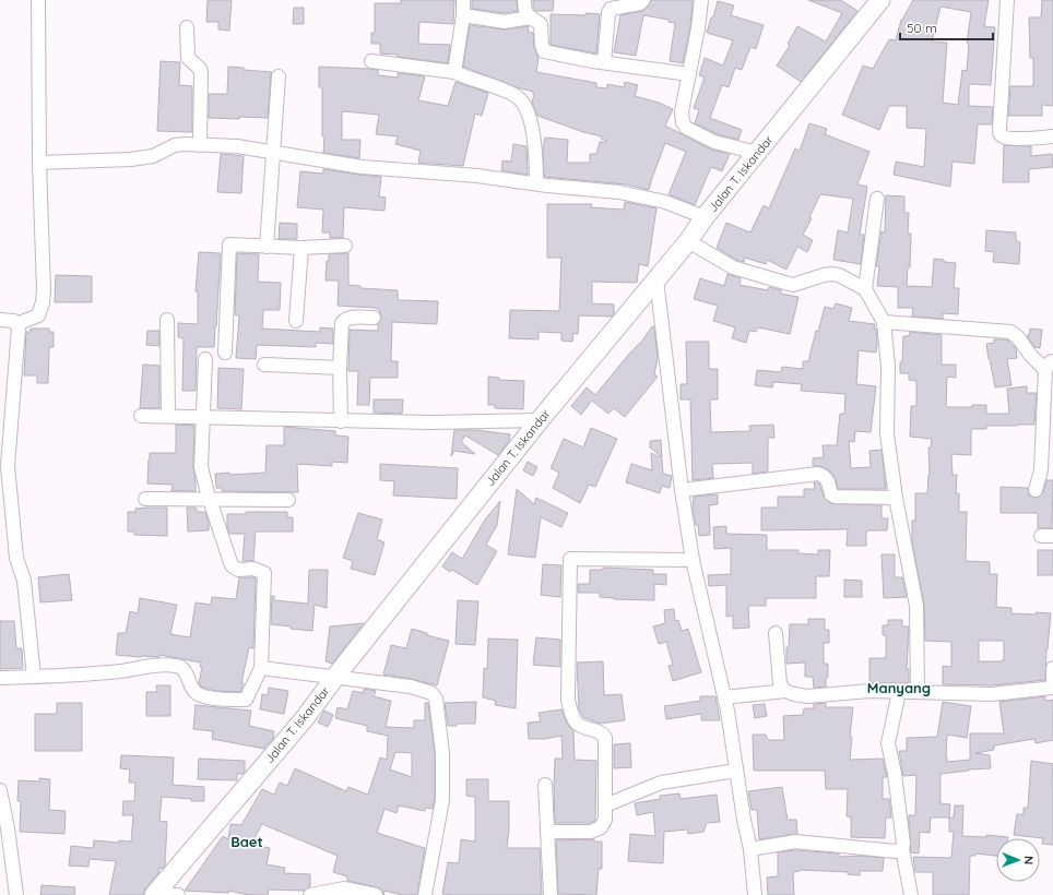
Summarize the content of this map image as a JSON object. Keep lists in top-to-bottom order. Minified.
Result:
{"streets":{"street":["Jalan T. Iskandar"]},"districts":["Manyang","Baet"],"scale_bar":"50 m","north":"right"}
